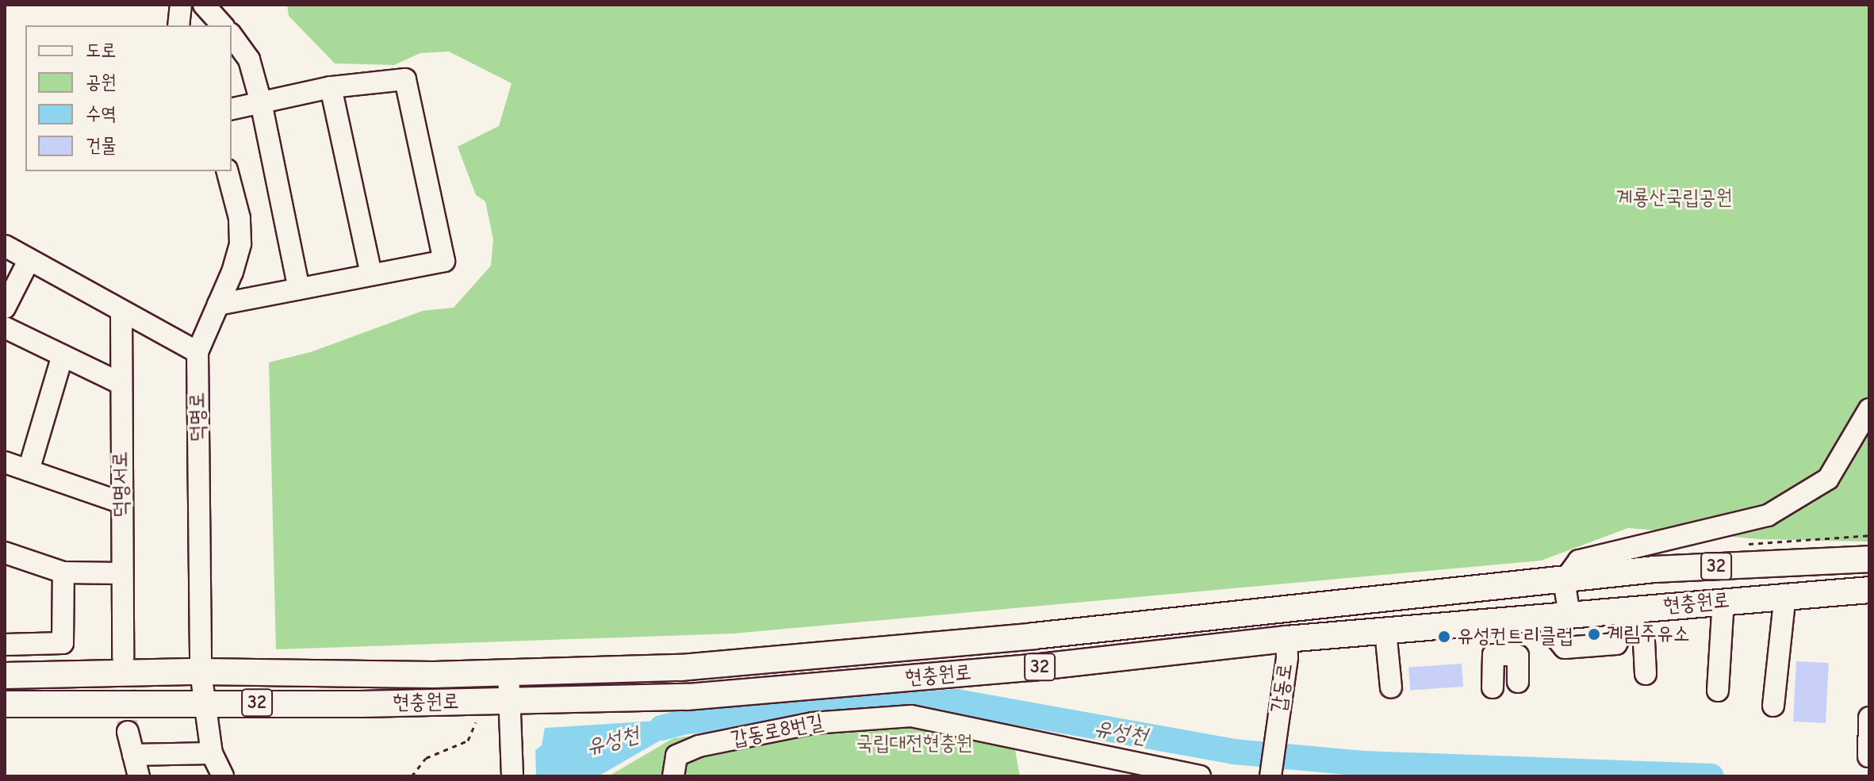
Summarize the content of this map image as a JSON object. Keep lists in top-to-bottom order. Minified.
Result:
{"streets":{"main road":["32","현충원로"],"street":["덕명로","덕명서로","갑동로","갑동로8번길"]},"crossings":[["덕명로","현충원로"],["현충원로","갑동로"]],"water":["유성천"],"parks":["계룡산국립공원","국립대전현충원"],"places":["계림주유소","유성컨트리클럽"],"legend":["도로","공원","수역","건물"]}
